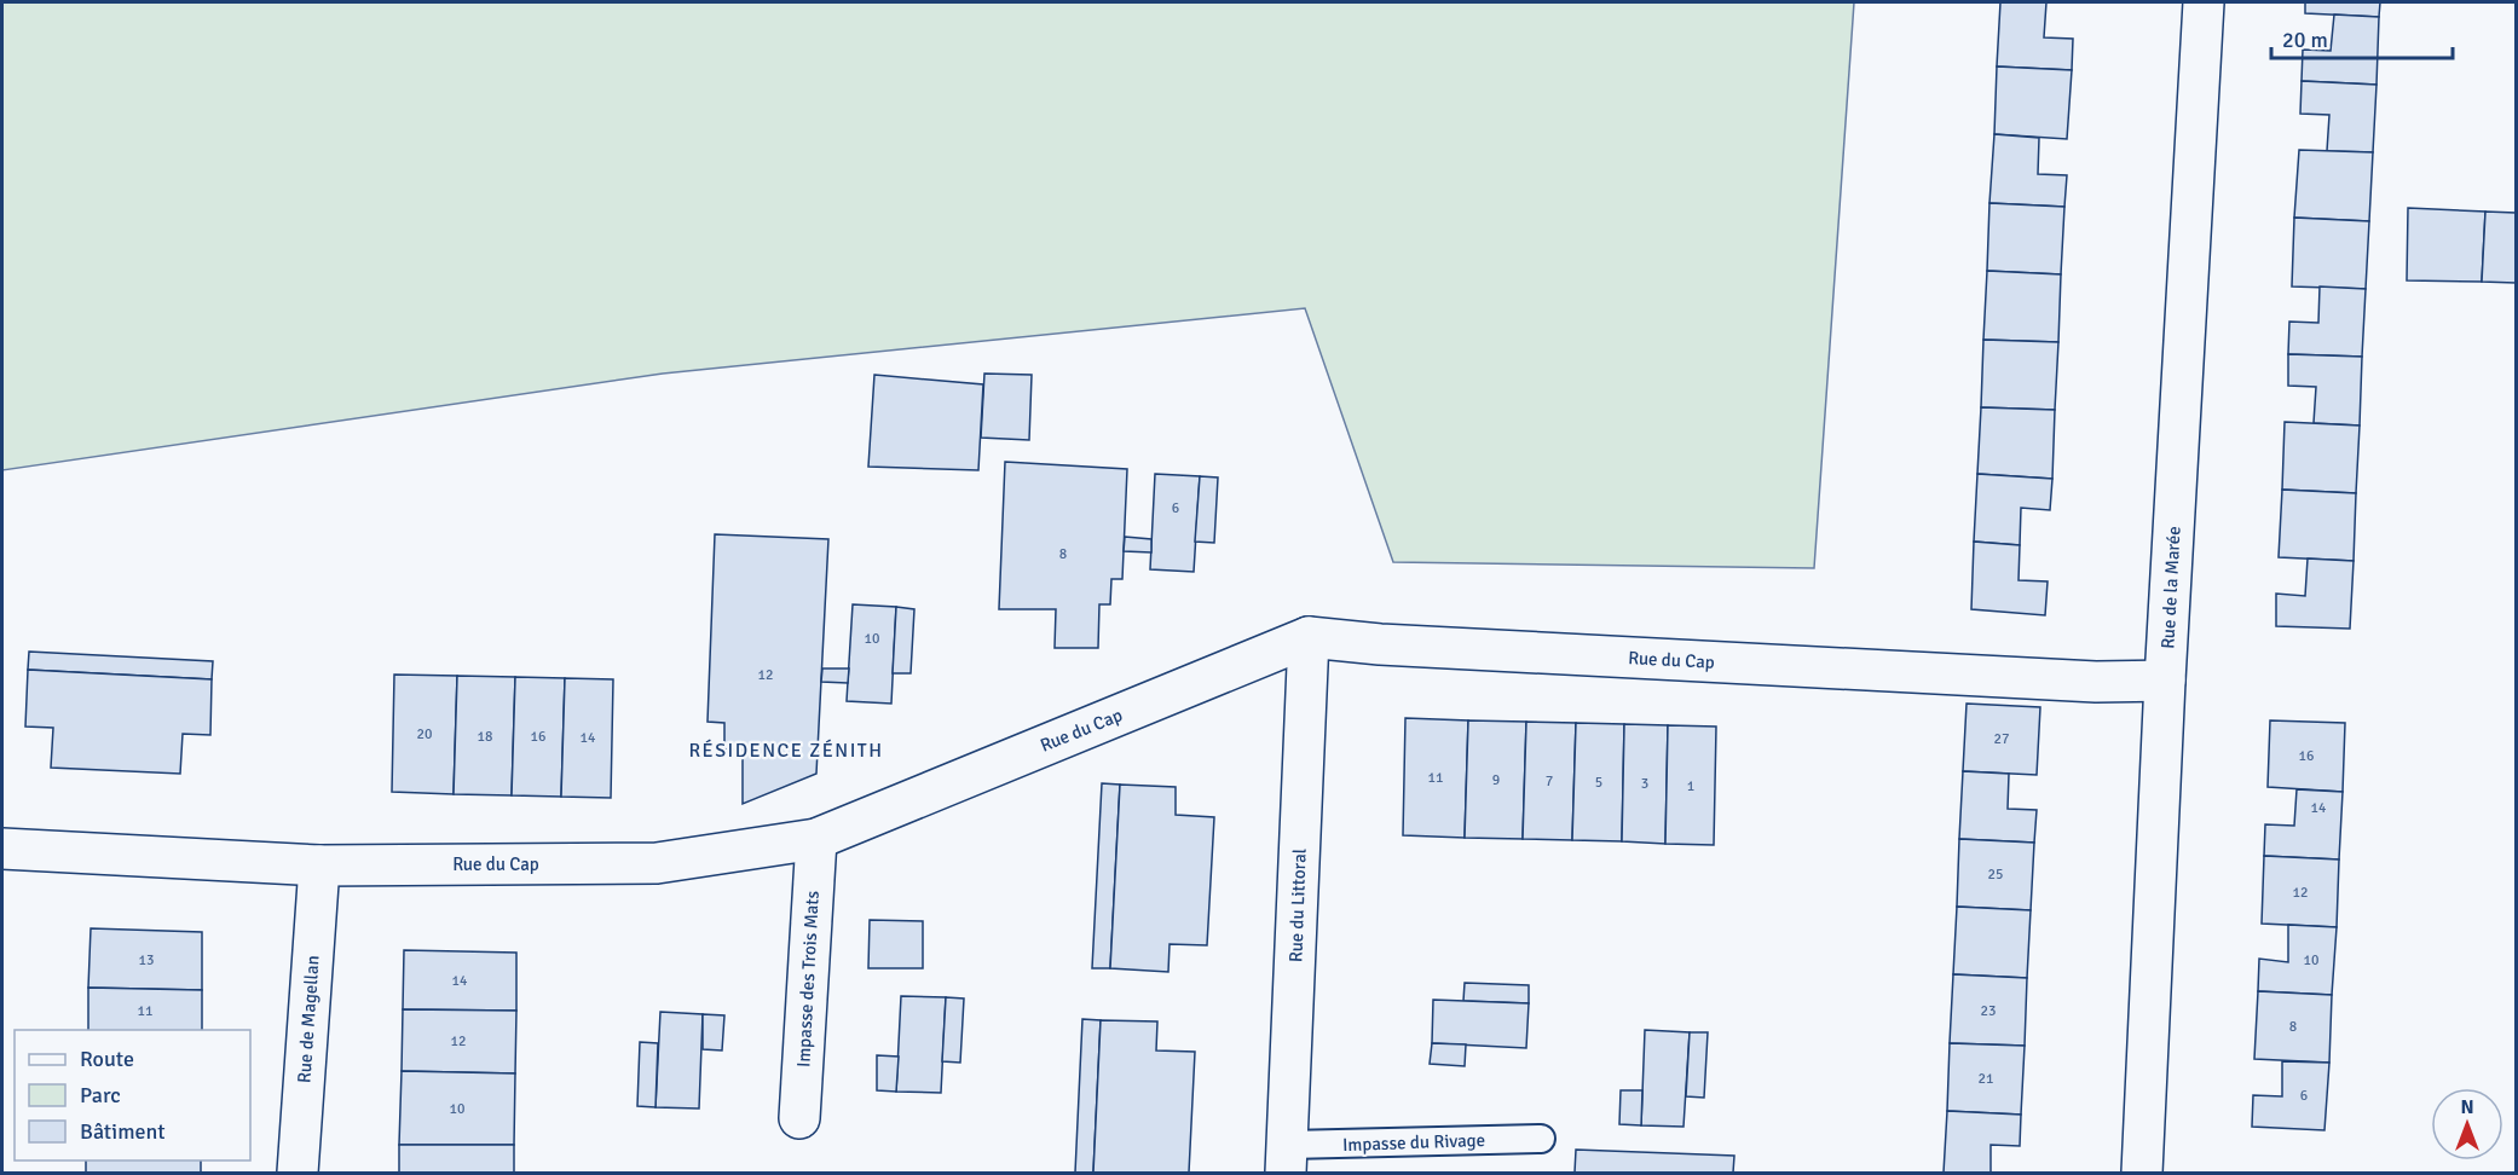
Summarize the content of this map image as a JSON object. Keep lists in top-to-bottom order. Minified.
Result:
{"streets":{"street":["Rue de la Marée","Rue du Cap","Rue du Littoral","Impasse des Trois Mats","Rue de Magellan"],"lane":["Impasse du Rivage"]},"crossings":[["Rue de la Marée","Rue du Cap"],["Rue du Cap","Rue du Littoral"],["Rue du Cap","Impasse des Trois Mats"],["Rue du Cap","Rue de Magellan"],["Rue du Littoral","Impasse du Rivage"]],"districts":["RÉSIDENCE ZÉNITH"],"house_numbers":["6","8","10","12","20","18","16","14","27","16","11","9","7","5","3","1","14","25","12","13","10","14","11","23","8","12","21","6","10"],"legend":["Route","Parc","Bâtiment"],"scale_bar":"20 m","north":"top"}
